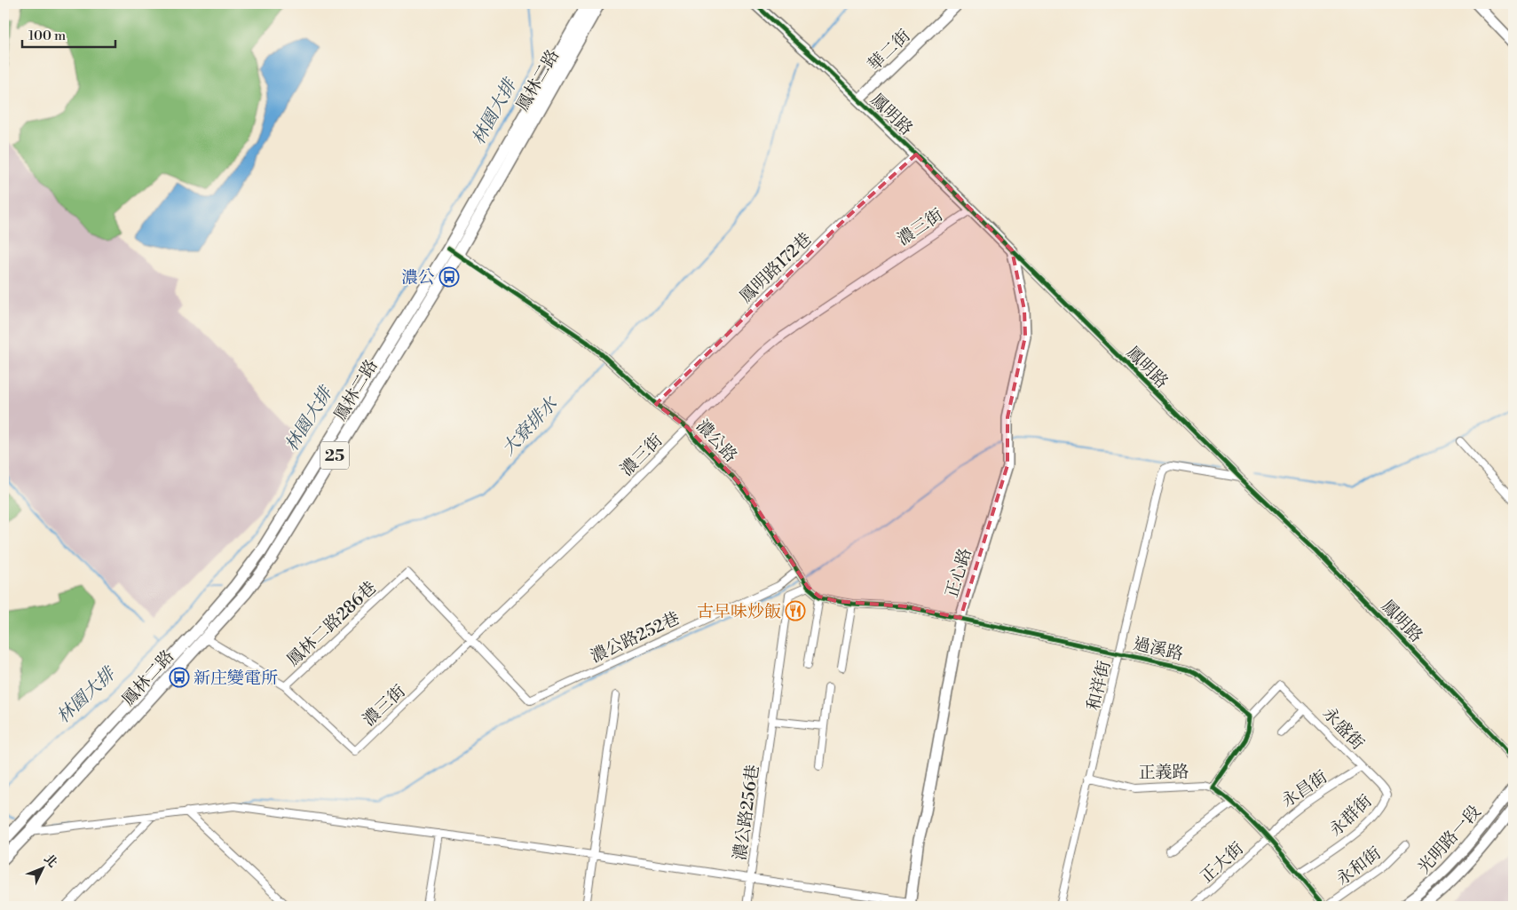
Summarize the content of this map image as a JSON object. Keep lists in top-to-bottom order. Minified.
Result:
{"streets":{"main road":["鳳林二路","25"],"street":["華二街","鳳明路","濃三街","鳳明路172巷","濃公路","正心路","鳳林二路286巷","濃公路252巷","過溪路","和祥街","永盛街","正義路","永昌街","濃公路256巷","永群街","光明路一段","正大街","永和街"]},"crossings":[["華二街","鳳明路"],["鳳林二路","濃公路"],["鳳林二路","鳳林二路286巷"],["鳳明路","濃三街"],["鳳明路","鳳明路172巷"],["鳳明路","正心路"],["鳳明路","和祥街"],["濃三街","濃公路"],["濃三街","鳳林二路286巷"],["濃三街","濃公路252巷"],["鳳明路172巷","濃公路"],["濃公路","正心路"],["濃公路","濃公路252巷"],["濃公路","過溪路"],["濃公路","濃公路256巷"],["正心路","過溪路"],["鳳林二路286巷","濃公路252巷"],["過溪路","和祥街"],["過溪路","永盛街"],["和祥街","正義路"],["永盛街","永昌街"],["永盛街","永群街"],["永昌街","永群街"],["永昌街","正大街"]],"water":["林園大排","大寮排水"],"places":{"bus stop":["濃公","新庄變電所"],"restaurant":["古早味炒飯"]},"scale_bar":"100 m","north":"top right"}
